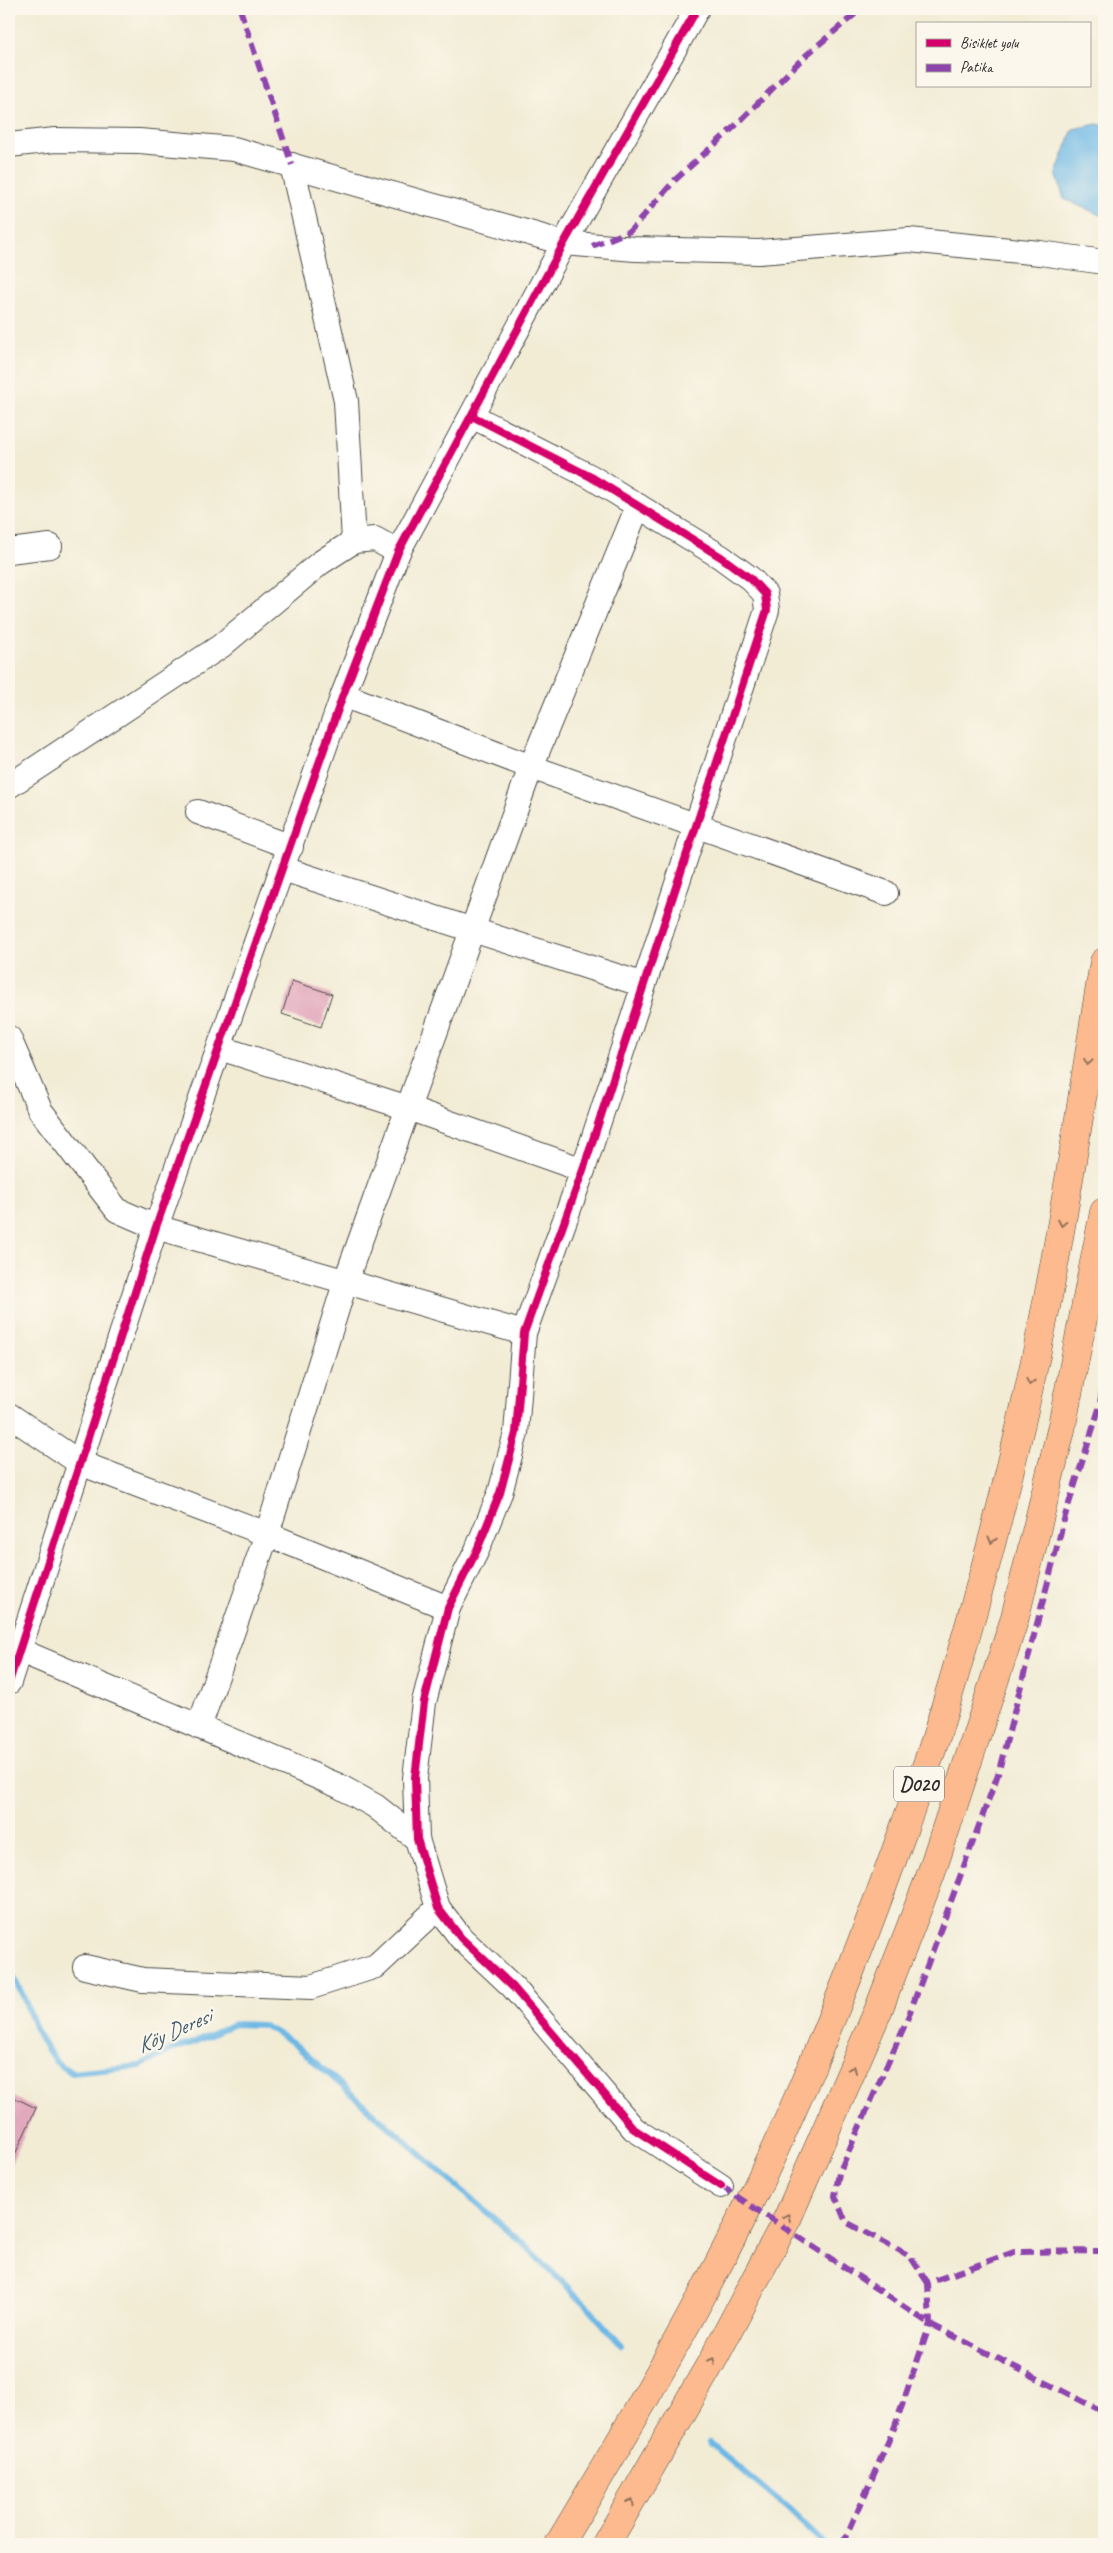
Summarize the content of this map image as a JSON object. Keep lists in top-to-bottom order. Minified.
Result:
{"streets":{"highway":["D020"]},"water":["Köy Deresi"],"legend":["Bisiklet yolu","Patika"]}
